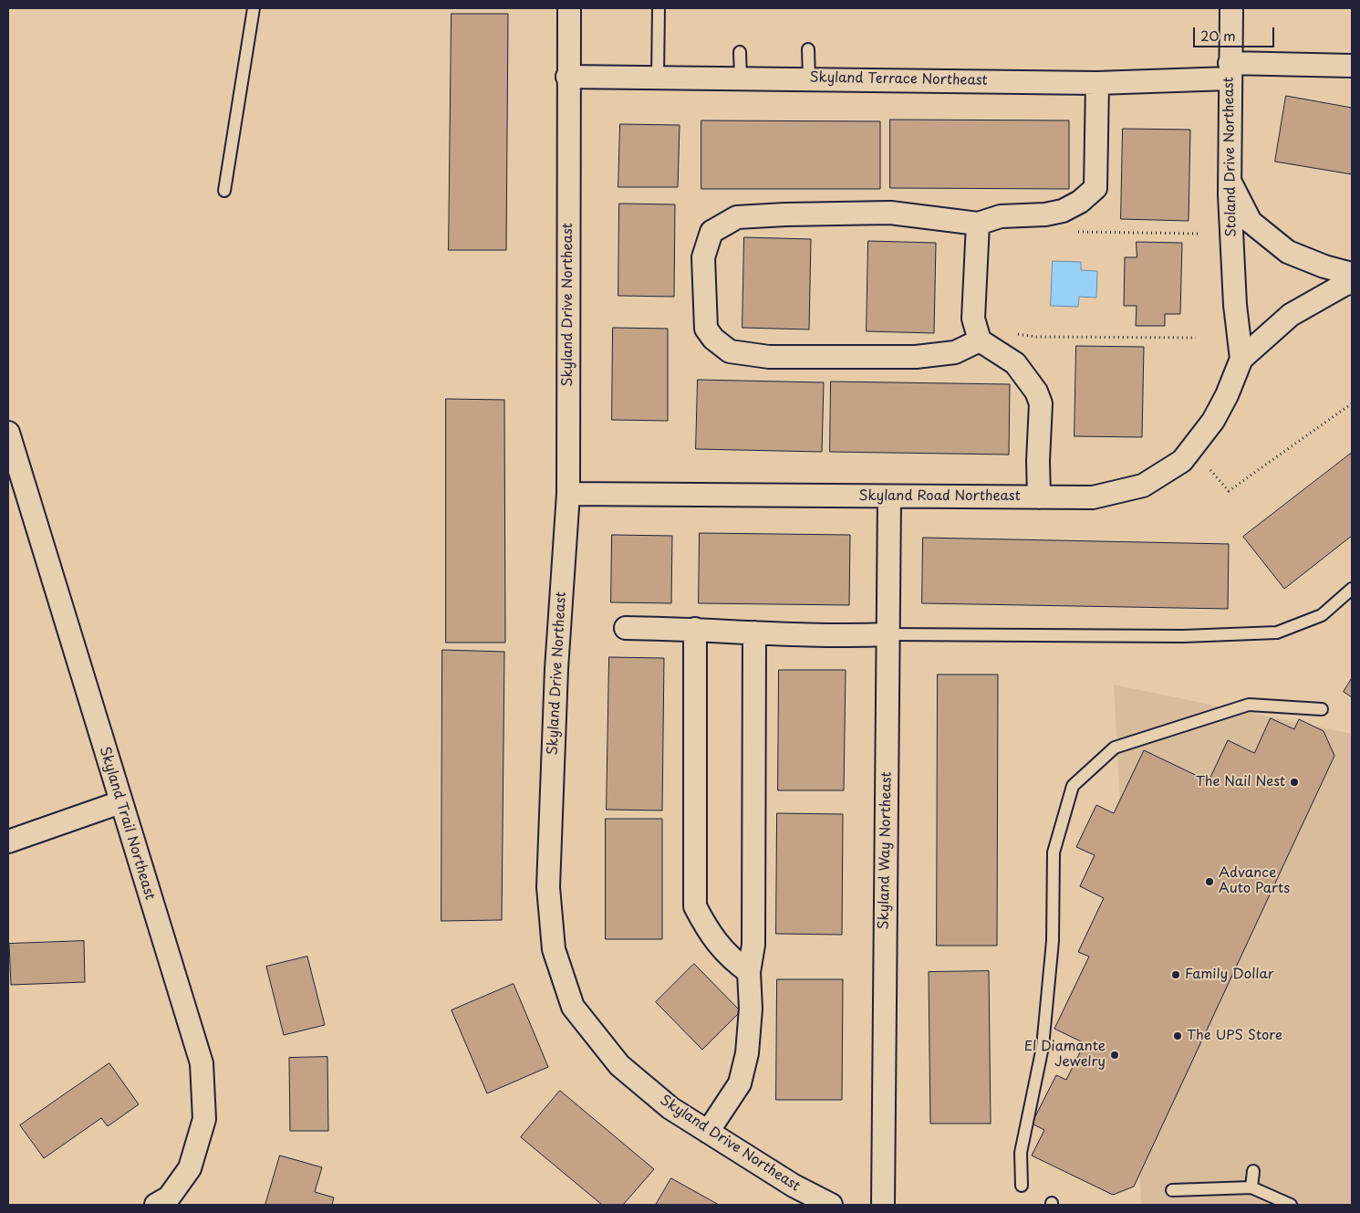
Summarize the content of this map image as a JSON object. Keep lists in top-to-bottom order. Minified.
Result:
{"streets":{"street":["Skyland Terrace Northeast","Stoland Drive Northeast","Skyland Drive Northeast","Skyland Road Northeast","Skyland Trail Northeast","Skyland Way Northeast"]},"crossings":[["Skyland Terrace Northeast","Stoland Drive Northeast"],["Skyland Terrace Northeast","Skyland Drive Northeast"],["Stoland Drive Northeast","Skyland Road Northeast"],["Skyland Drive Northeast","Skyland Road Northeast"],["Skyland Road Northeast","Skyland Way Northeast"]],"places":["The Nail Nest","Advance Auto Parts","Family Dollar","The UPS Store","El Diamante Jewelry"],"scale_bar":"20 m"}
